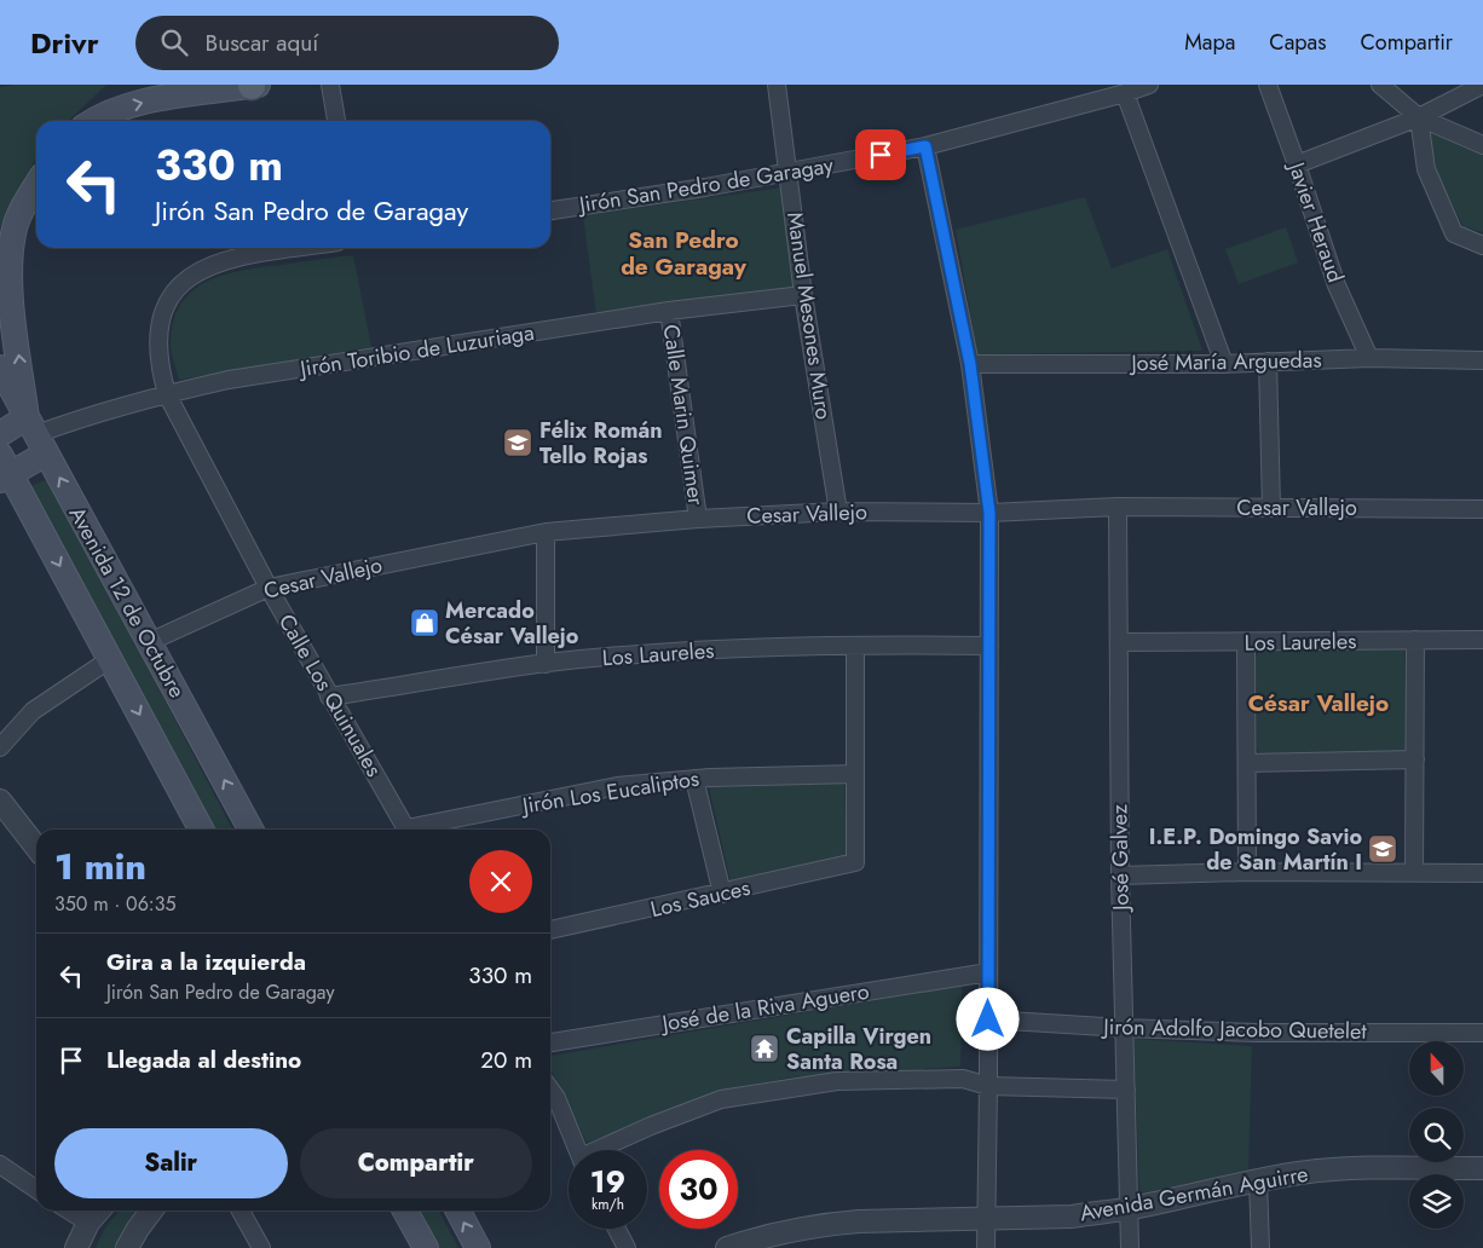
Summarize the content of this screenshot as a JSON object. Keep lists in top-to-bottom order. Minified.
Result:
{"streets":{"main road":["Avenida 12 de Octubre"],"street":["Jirón San Pedro de Garagay","Javier Heraud","Manuel Mesones Muro","Jirón Toribio de Luzuriaga","José María Arguedas","Calle Marin Quimer","Cesar Vallejo","Los Laureles","Calle Los Quinuales","Jirón Los Eucaliptos","José Galvez","Los Sauces","José de la Riva Aguero","Jirón Adolfo Jacobo Quetelet","Avenida Germán Aguirre"]},"crossings":[["Jirón San Pedro de Garagay","Manuel Mesones Muro"],["Javier Heraud","José María Arguedas"],["Manuel Mesones Muro","Jirón Toribio de Luzuriaga"],["Manuel Mesones Muro","Cesar Vallejo"],["Jirón Toribio de Luzuriaga","Calle Marin Quimer"],["Jirón Toribio de Luzuriaga","Avenida 12 de Octubre"],["Jirón Toribio de Luzuriaga","Calle Los Quinuales"],["Calle Marin Quimer","Cesar Vallejo"],["Cesar Vallejo","Avenida 12 de Octubre"],["Cesar Vallejo","Calle Los Quinuales"],["Cesar Vallejo","José Galvez"],["Los Laureles","Calle Los Quinuales"],["Los Laureles","José Galvez"],["Jirón Los Eucaliptos","Los Sauces"],["José Galvez","Jirón Adolfo Jacobo Quetelet"],["José Galvez","Avenida Germán Aguirre"]],"districts":["San Pedro de Garagay","César Vallejo"],"places":{"school or university":["Félix Román Tello Rojas","I.E.P. Domingo Savio de San Martín I"],"shop":["Mercado César Vallejo"],"temple":["Capilla Virgen Santa Rosa"]},"north":"top","page":{"header":"Drivr","search":"Buscar aquí","nav":["Mapa","Capas","Compartir"],"turn":["330 m","Jirón San Pedro de Garagay"],"heading":["1 min","350 m · 06:35"],"list":[{"name":"Gira a la izquierda","note":"Jirón San Pedro de Garagay","value":"330 m"},{"name":"Llegada al destino","value":"20 m"}],"buttons":["Salir","Compartir"],"speed":"19 km/h","limit":"30"}}
